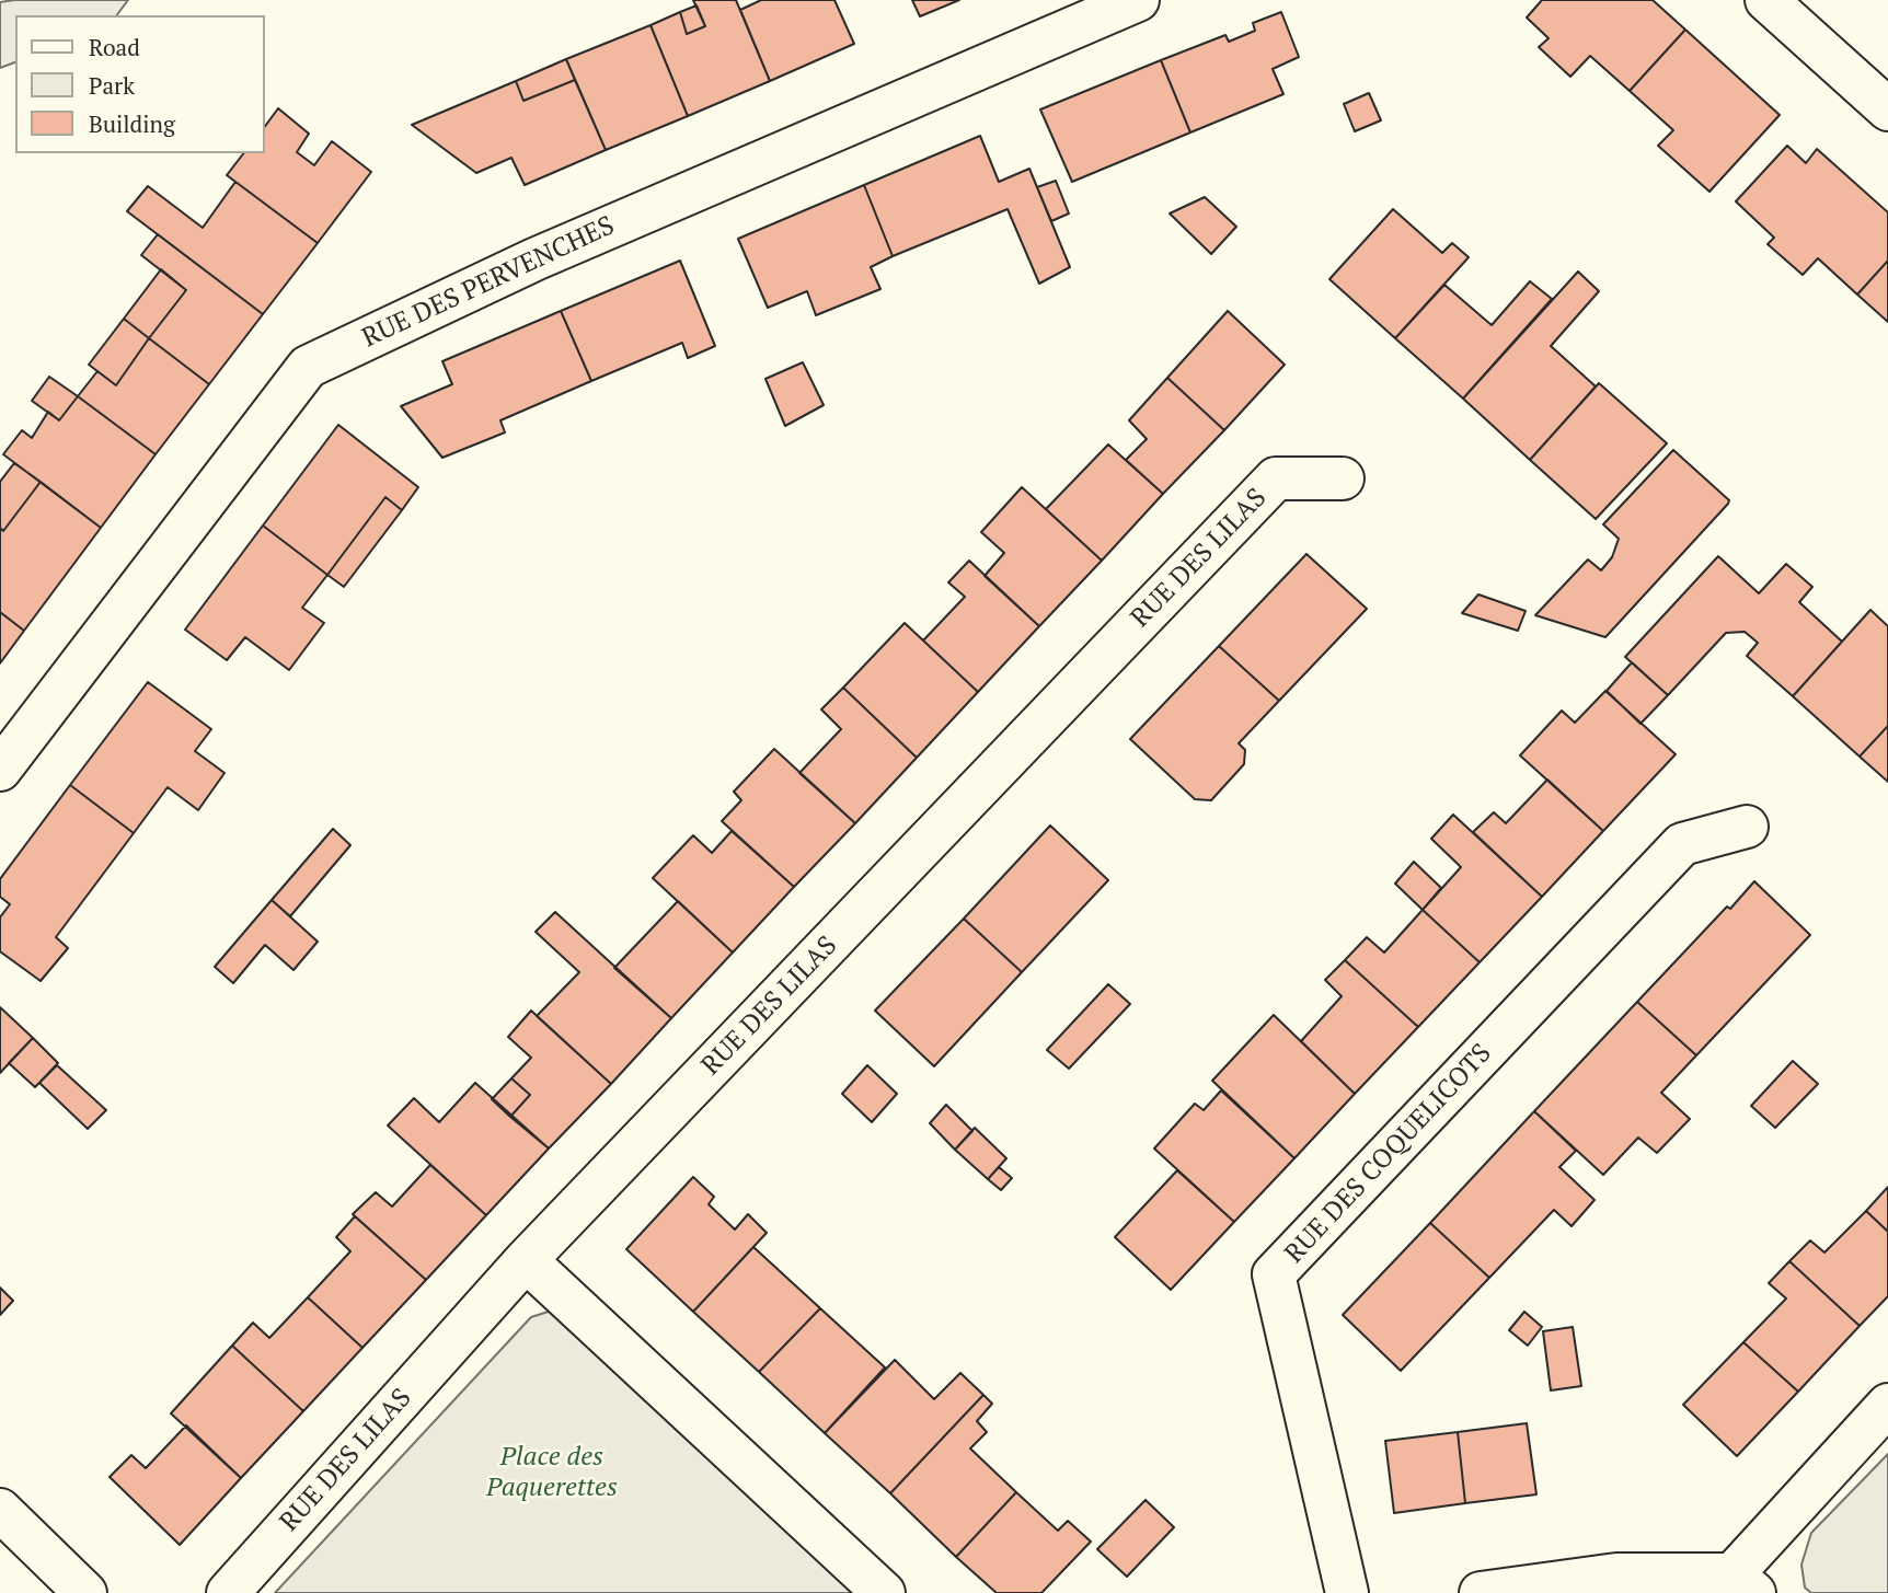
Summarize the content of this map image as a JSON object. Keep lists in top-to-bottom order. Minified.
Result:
{"streets":{"street":["RUE DES PERVENCHES","RUE DES LILAS","RUE DES COQUELICOTS"]},"parks":["Place des Paquerettes"],"legend":["Road","Park","Building"]}
